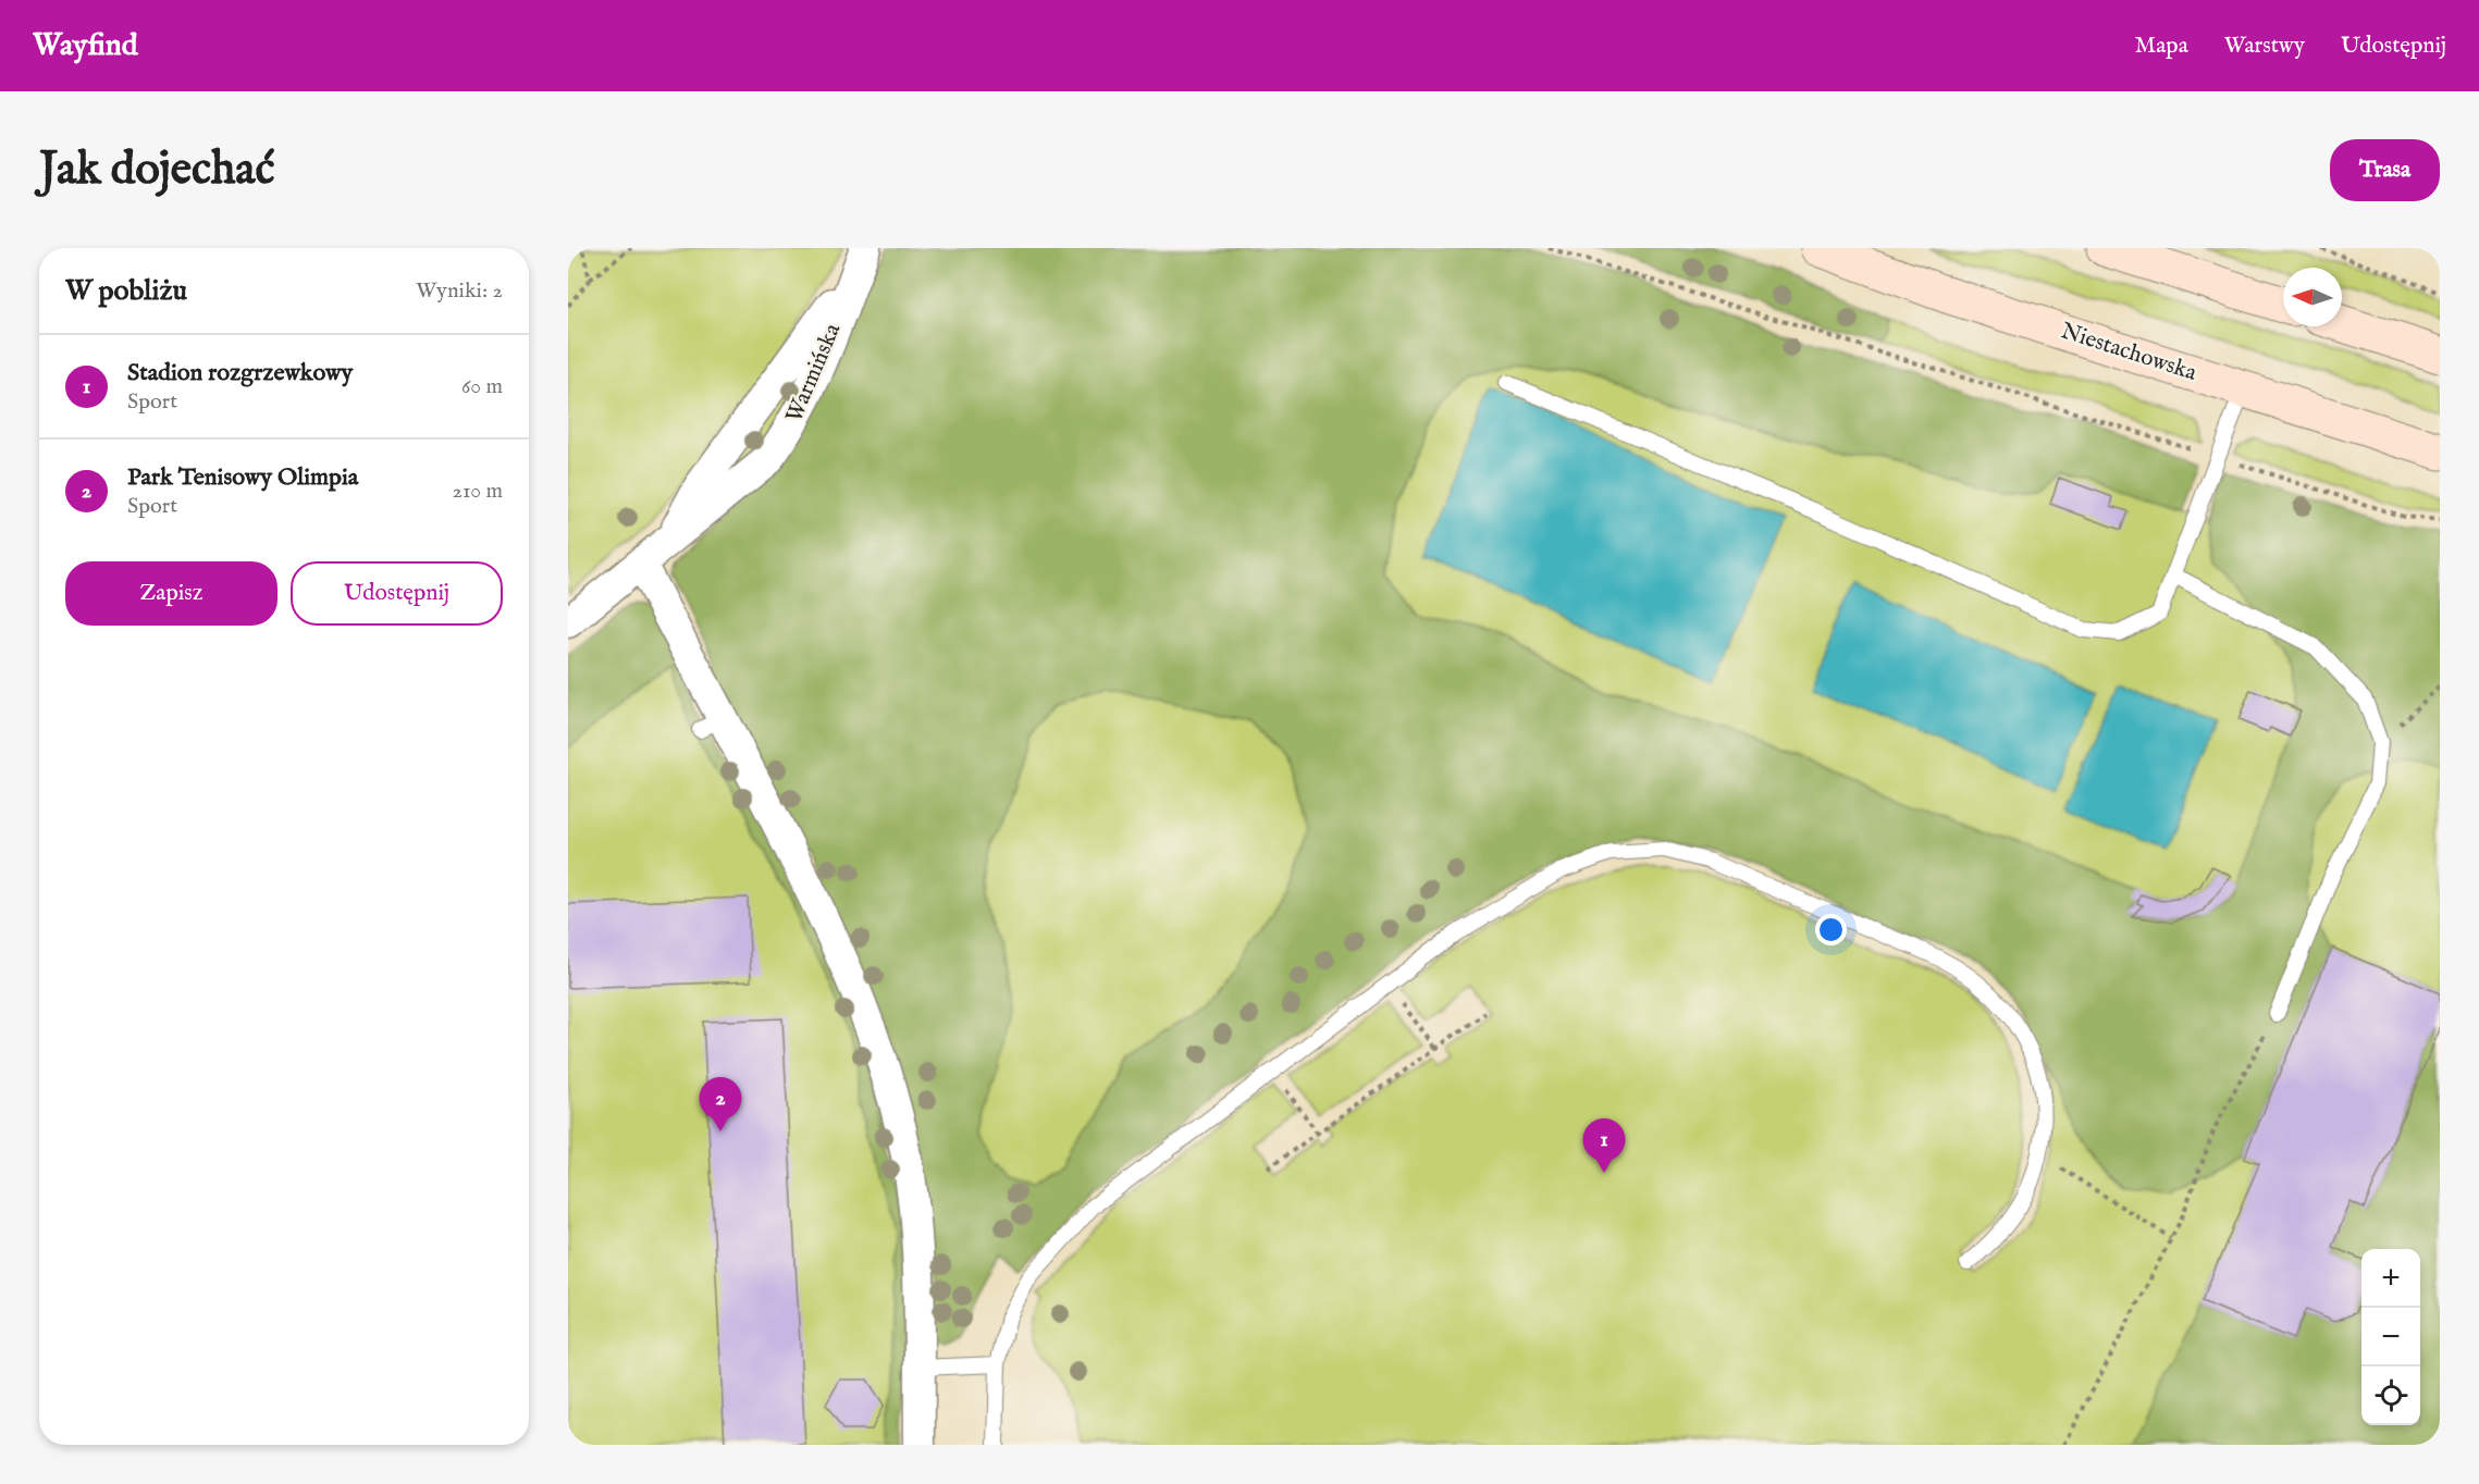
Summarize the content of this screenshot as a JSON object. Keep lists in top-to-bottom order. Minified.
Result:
{"streets":{"main road":["Niestachowska"],"street":["Warmińska"]},"north":"left","page":{"header":"Wayfind","nav":["Mapa","Warstwy","Udostępnij"],"buttons":["Trasa",["Zapisz","Udostępnij"]],"title":"Jak dojechać","heading":["W pobliżu","Wyniki: 2"],"list":[{"mark":"1","name":"Stadion rozgrzewkowy","note":"Sport","value":"60 m"},{"mark":"2","name":"Park Tenisowy Olimpia","note":"Sport","value":"210 m"}],"pins":["2","1"],"map_buttons":["+","−"]}}
